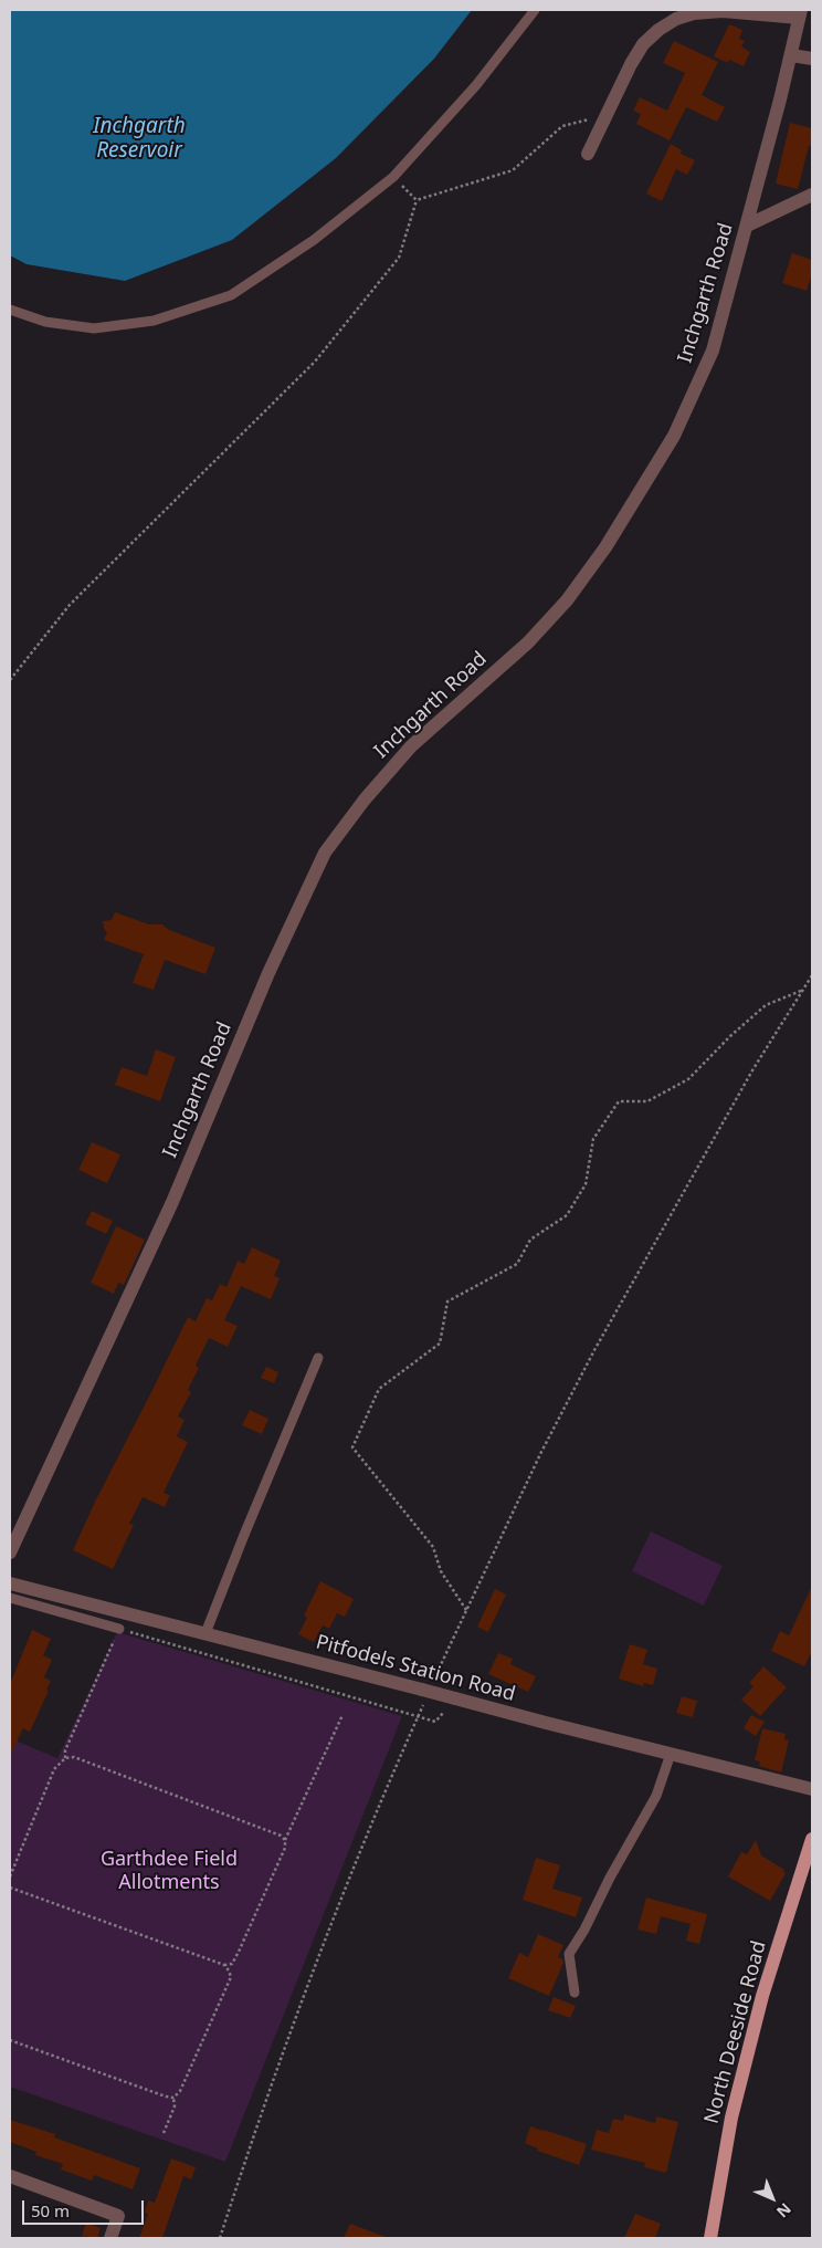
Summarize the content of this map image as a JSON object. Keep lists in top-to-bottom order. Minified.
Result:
{"streets":{"main road":["North Deeside Road"],"street":["Inchgarth Road","Pitfodels Station Road"]},"water":["Inchgarth Reservoir"],"parks":["Garthdee Field Allotments"],"scale_bar":"50 m","north":"bottom right"}
